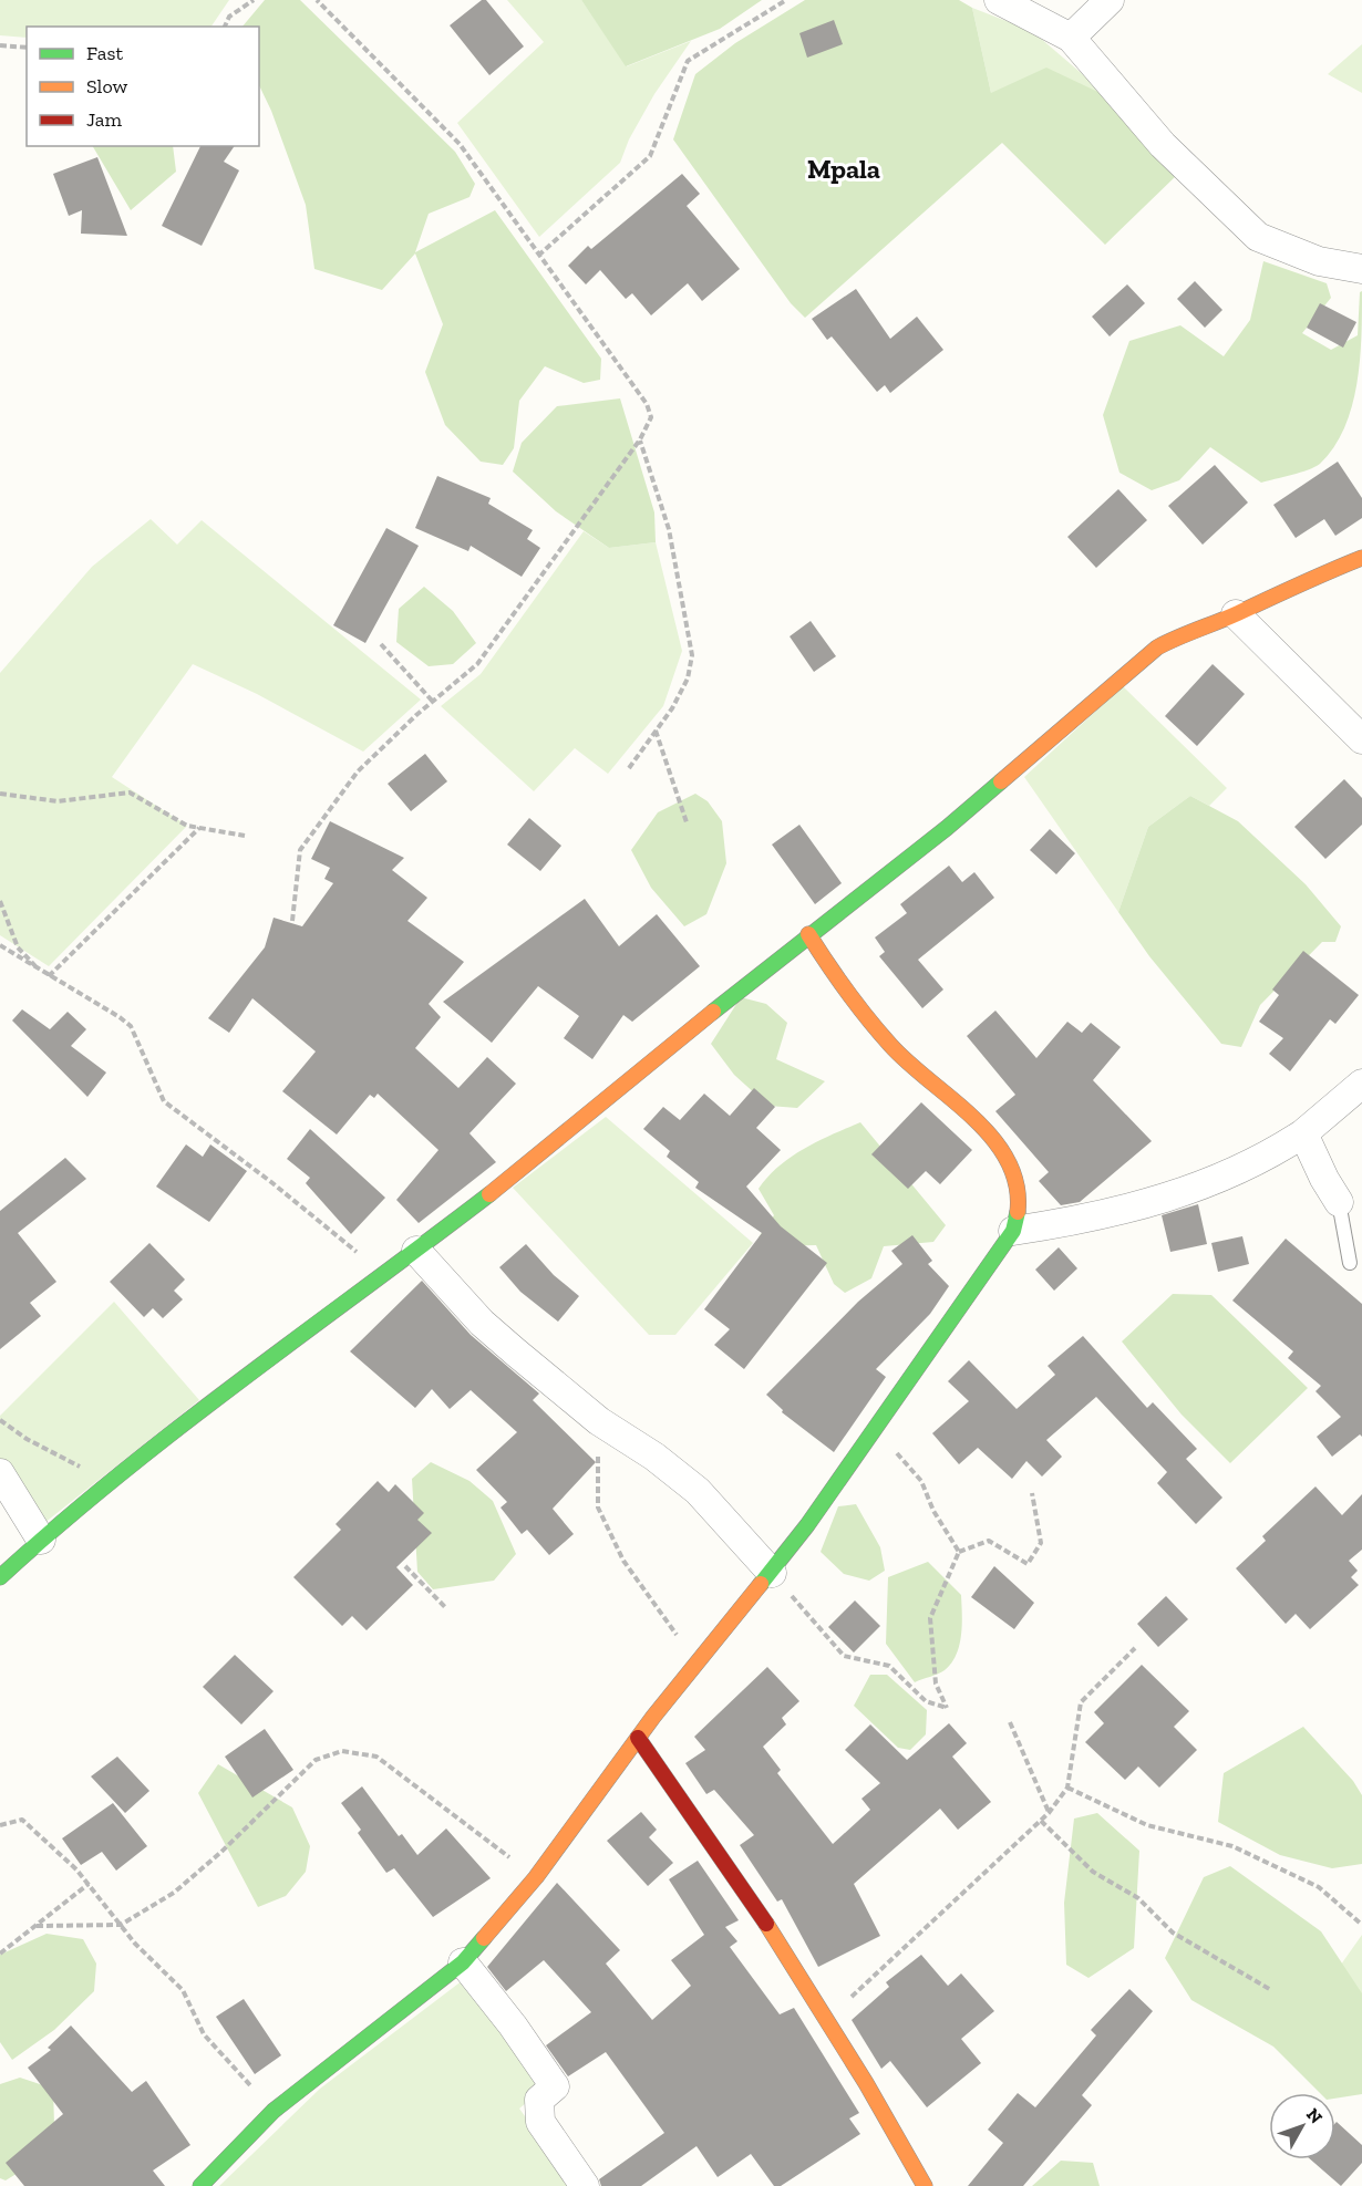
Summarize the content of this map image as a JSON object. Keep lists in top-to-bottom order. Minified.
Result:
{"districts":["Mpala"],"legend":["Fast","Slow","Jam"],"north":"top right"}
